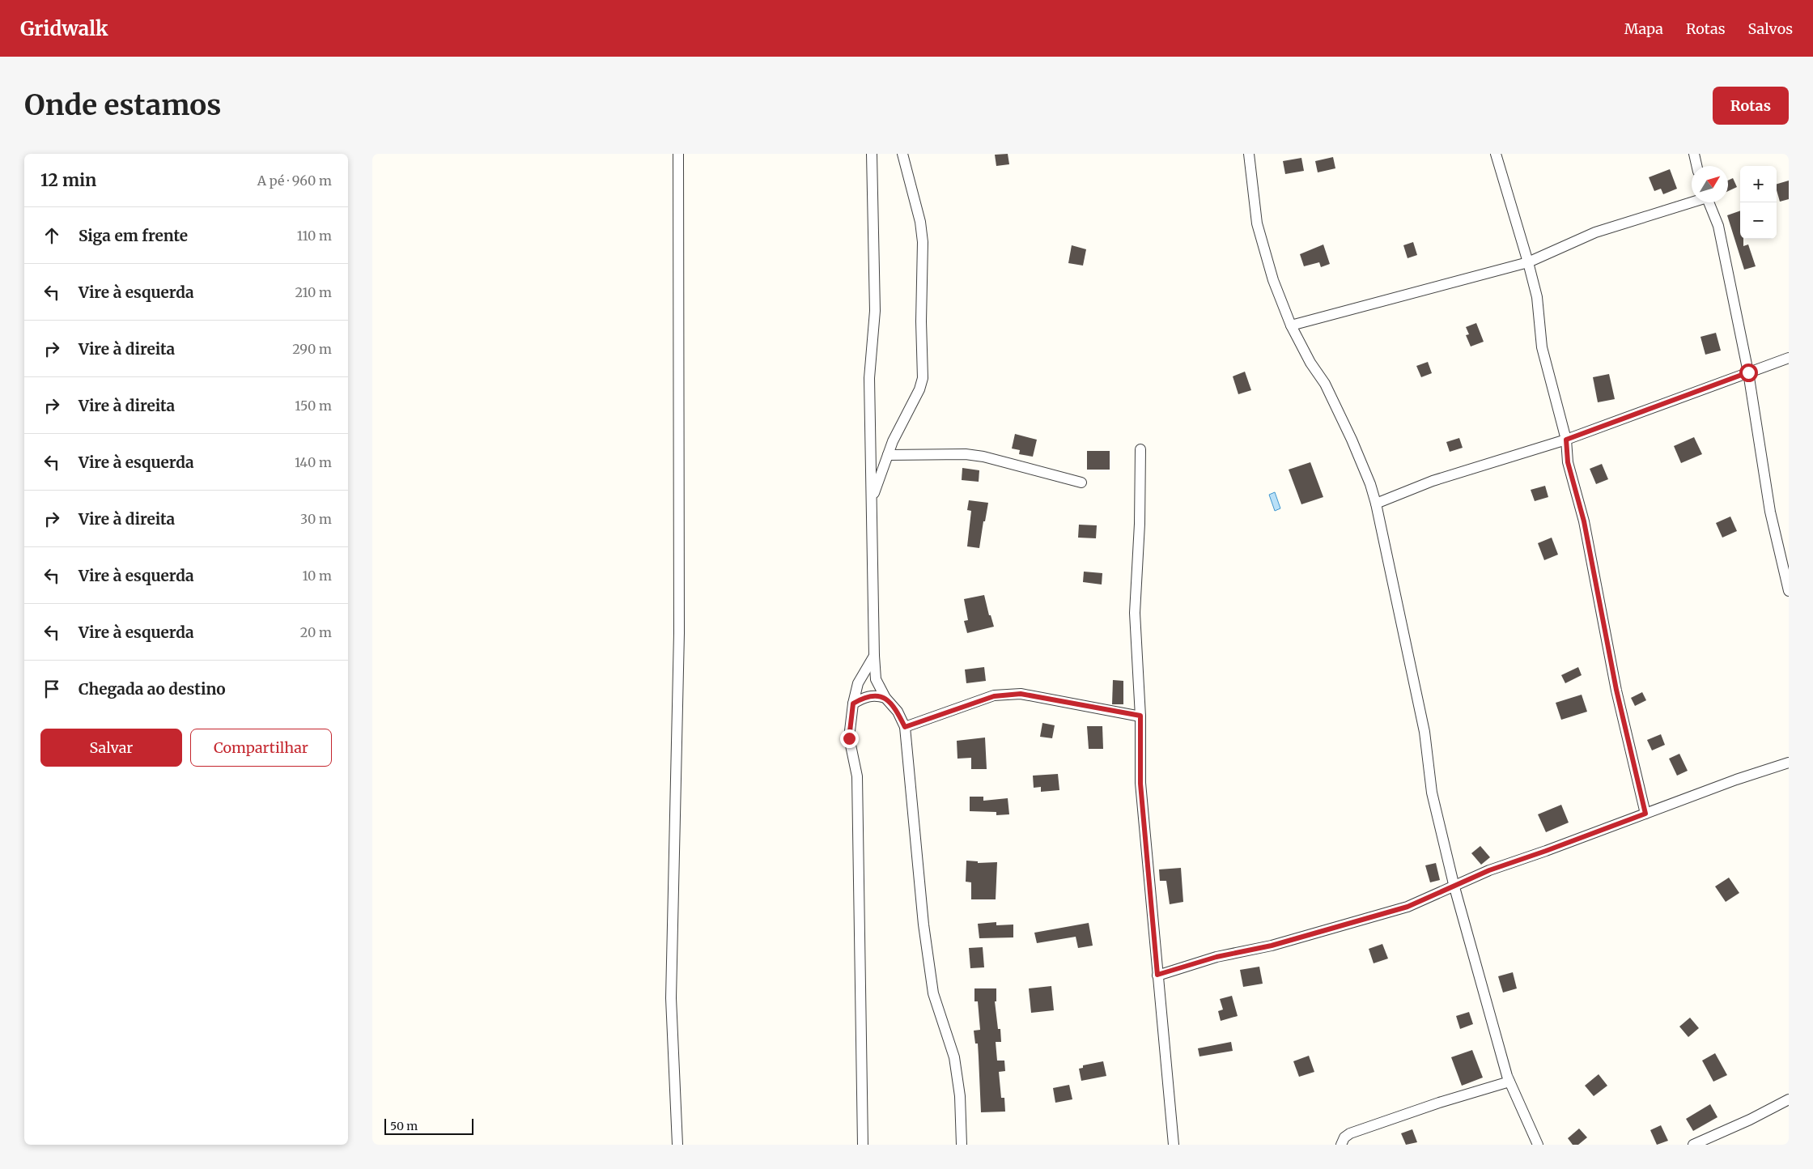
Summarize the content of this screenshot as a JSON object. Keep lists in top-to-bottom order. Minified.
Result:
{"scale_bar":"50 m","north":"top right","page":{"header":"Gridwalk","nav":["Mapa","Rotas","Salvos"],"buttons":["Rotas",["Salvar","Compartilhar"]],"title":"Onde estamos","heading":["12 min","A pé · 960 m"],"map_buttons":["+","−"],"list":[["Siga em frente","110 m"],["Vire à esquerda","210 m"],["Vire à direita","290 m"],["Vire à direita","150 m"],["Vire à esquerda","140 m"],["Vire à direita","30 m"],["Vire à esquerda","10 m"],["Vire à esquerda","20 m"],"Chegada ao destino"],"scale":"50 m"}}
